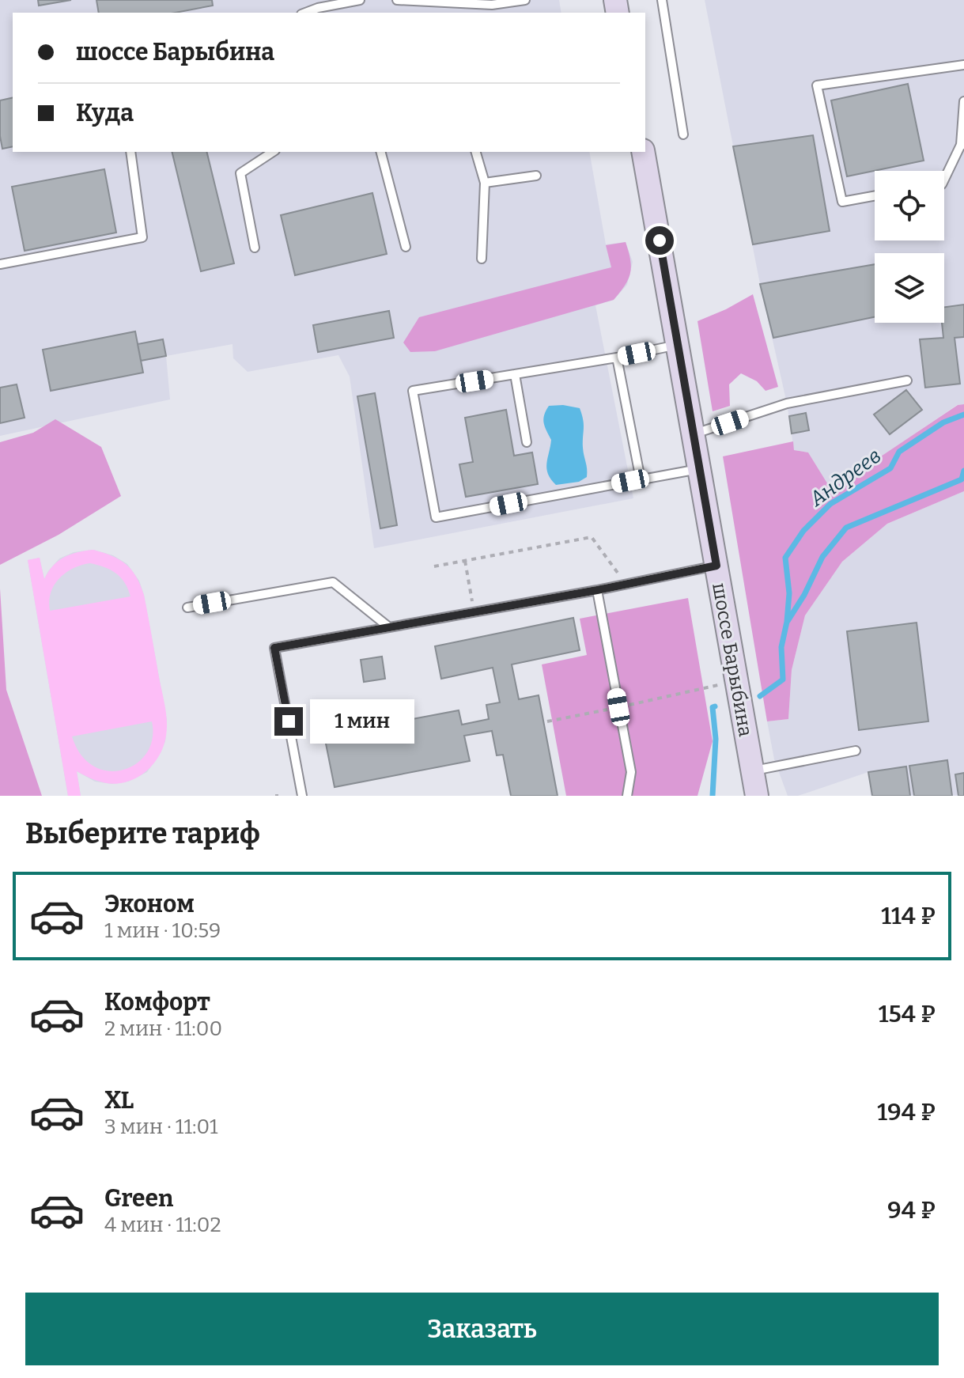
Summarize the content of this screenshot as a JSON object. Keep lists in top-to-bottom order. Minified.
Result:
{"streets":{"main road":["шоссе Барыбина"]},"water":["Андреев"],"page":{"banner":["шоссе Барыбина","Куда"],"bubble":"1 мин","heading":"Выберите тариф","list":[{"name":"Эконом","note":"1 мин · 10:59","value":"114 ₽"},{"name":"Комфорт","note":"2 мин · 11:00","value":"154 ₽"},{"name":"XL","note":"3 мин · 11:01","value":"194 ₽"},{"name":"Green","note":"4 мин · 11:02","value":"94 ₽"}],"buttons":"Заказать"}}
